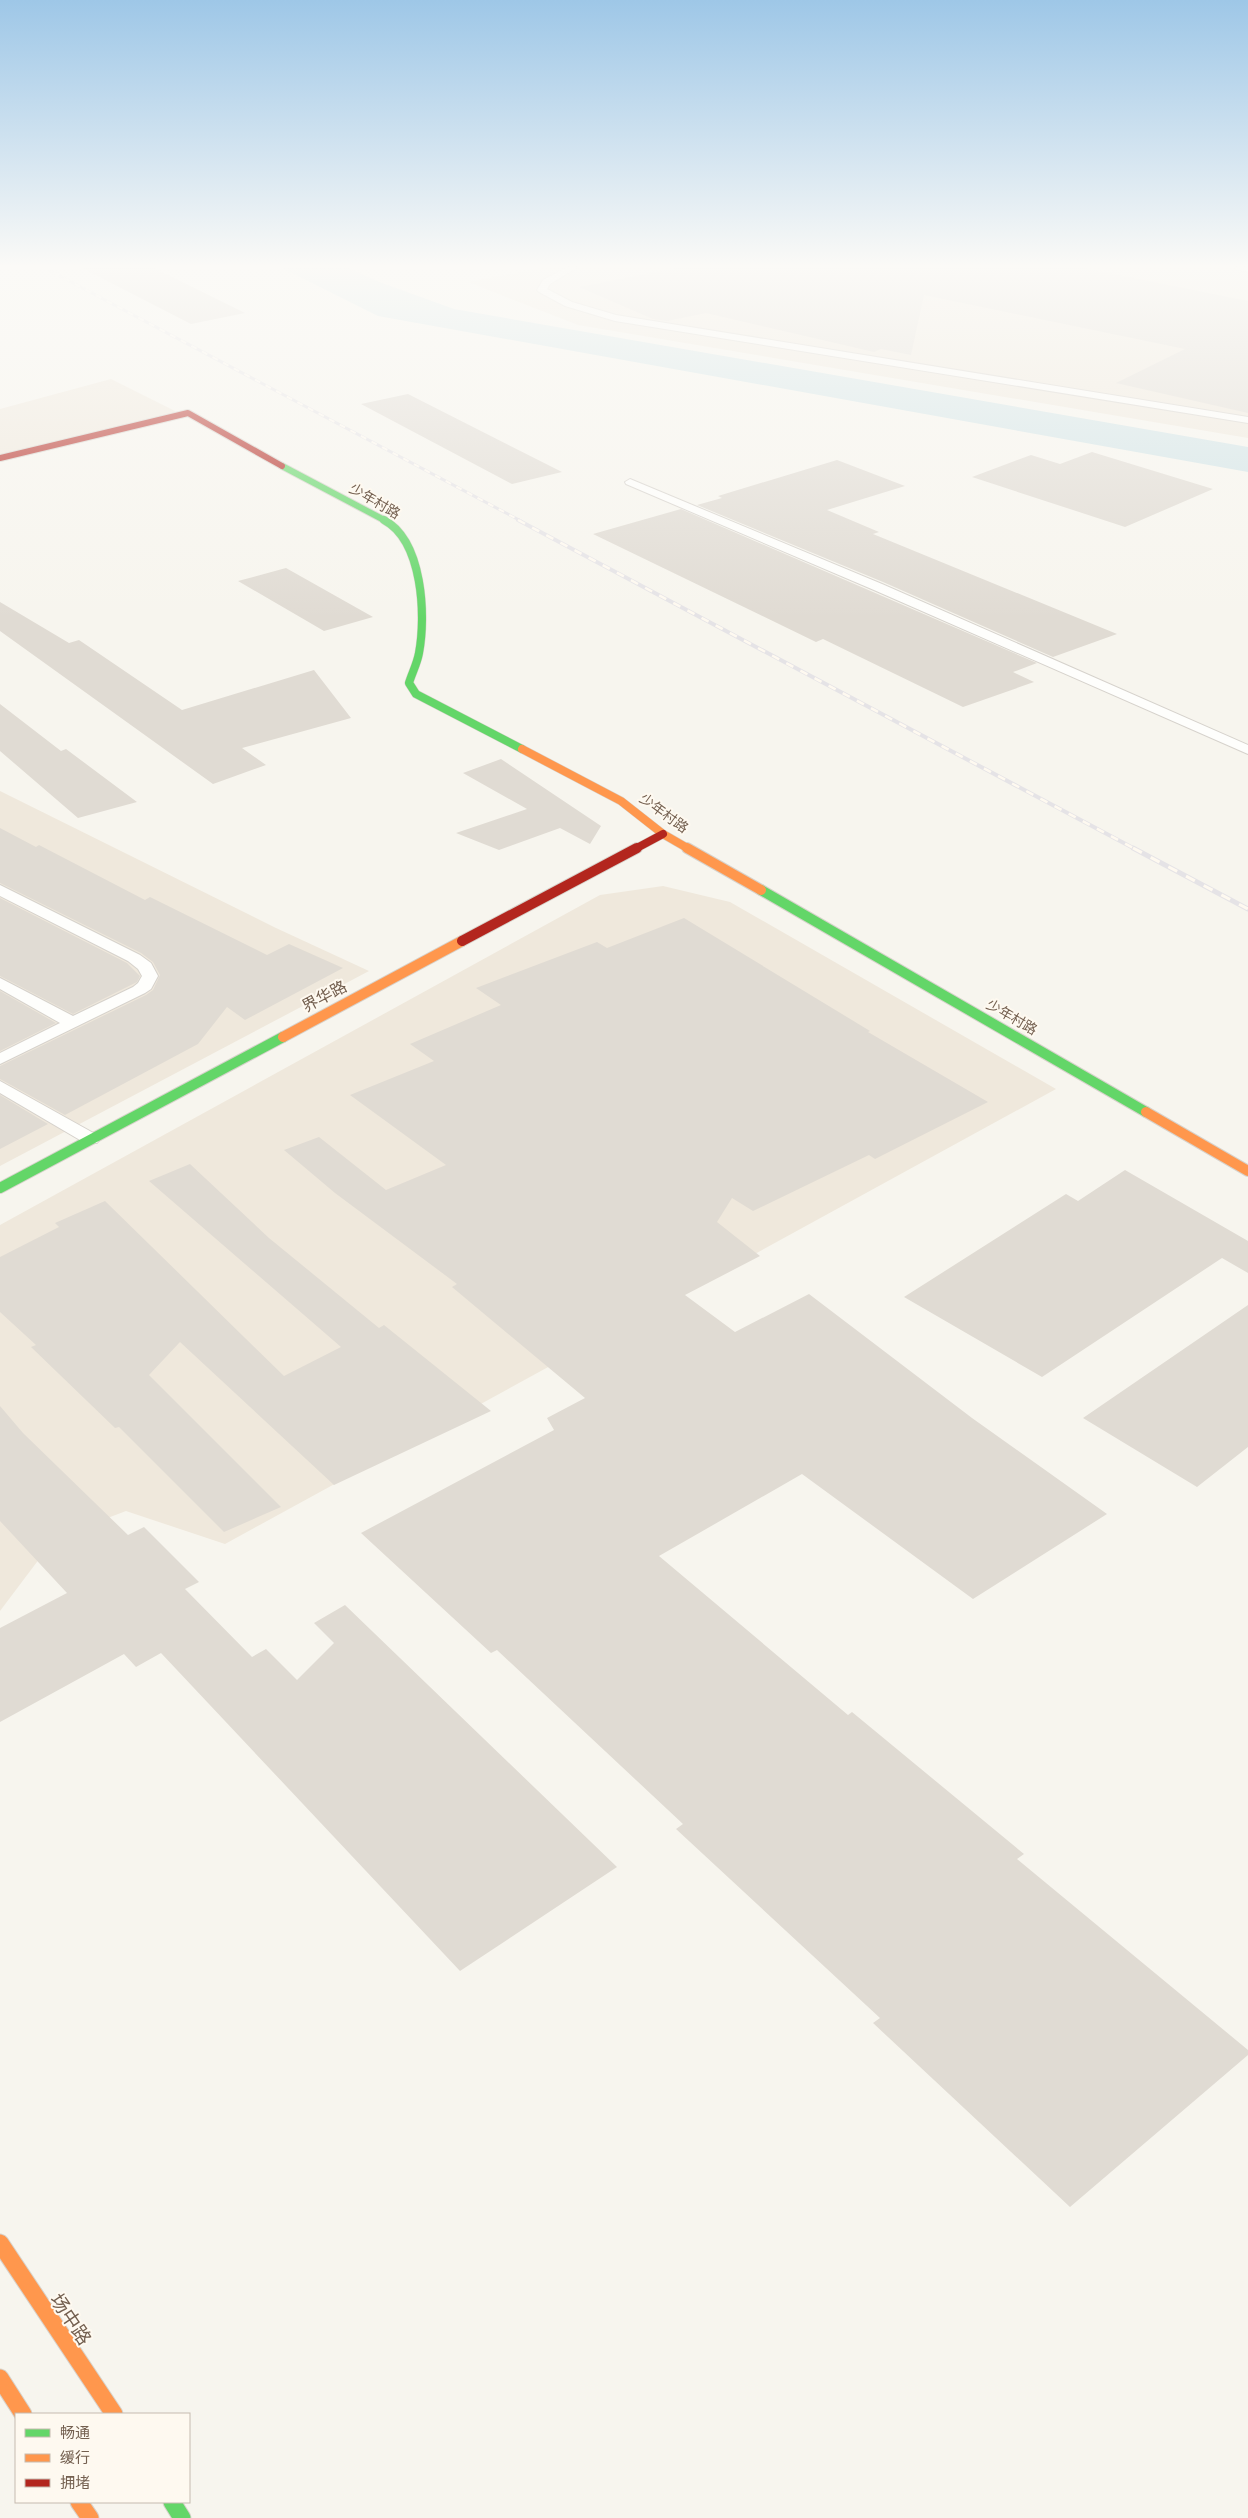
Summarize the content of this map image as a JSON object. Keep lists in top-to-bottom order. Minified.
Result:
{"streets":{"street":["少年村路","界华路","场中路"]},"crossings":[["少年村路","界华路"]],"legend":["畅通","缓行","拥堵"]}
